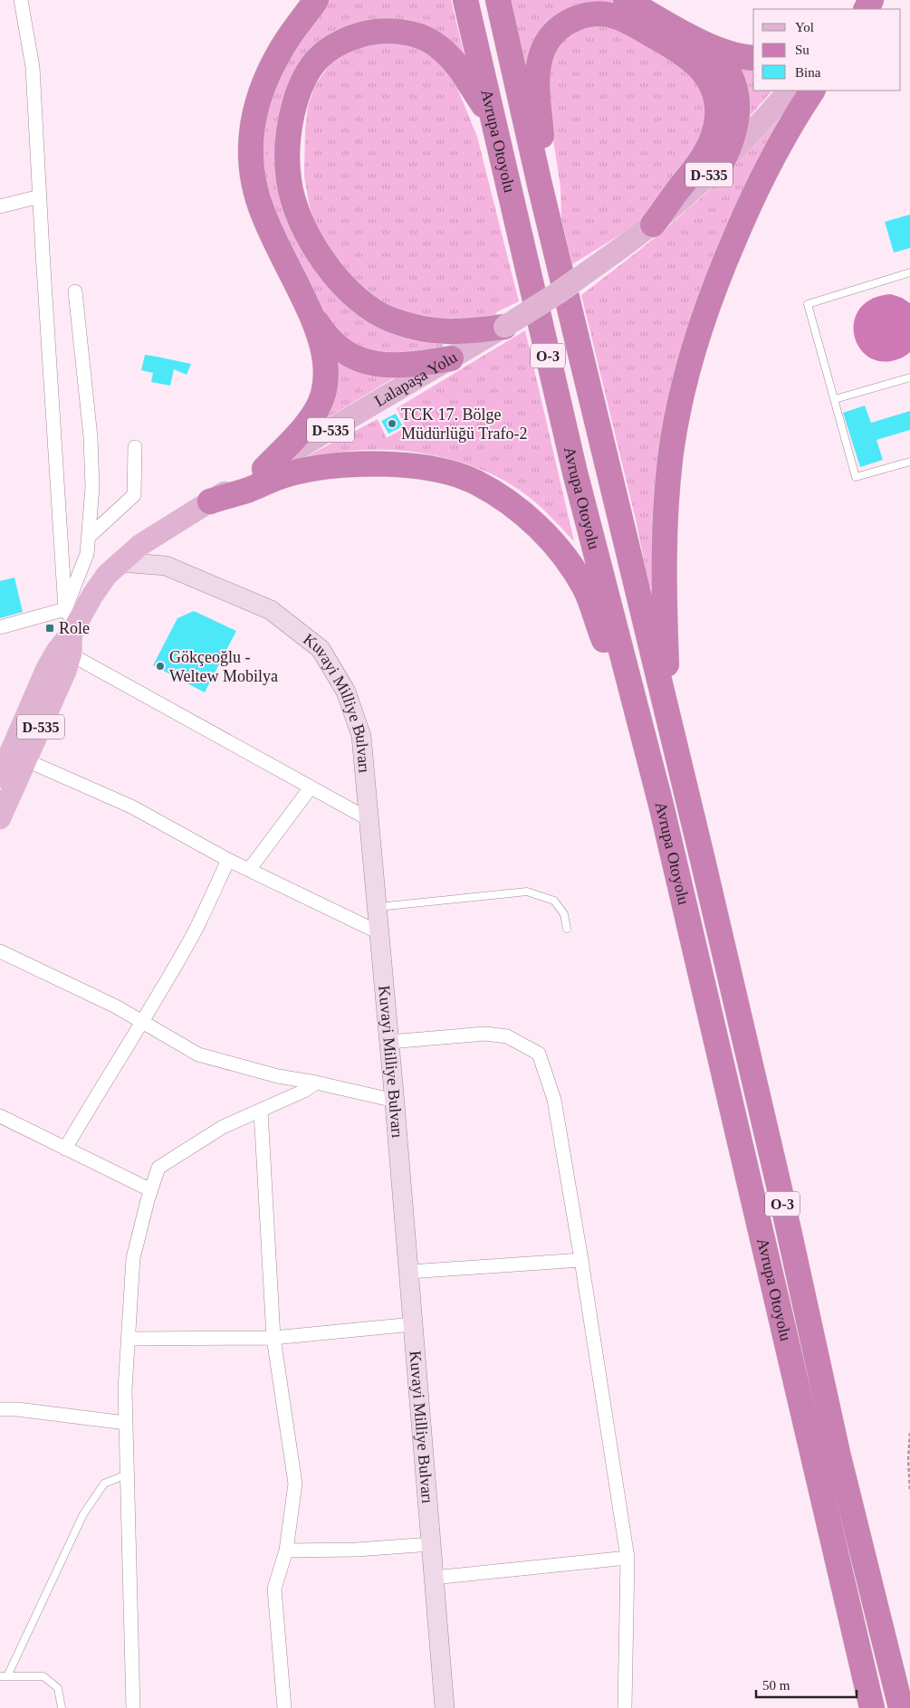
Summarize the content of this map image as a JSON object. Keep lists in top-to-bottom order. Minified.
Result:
{"streets":{"highway":["Avrupa Otoyolu","O-3"],"main road":["D-535","Lalapaşa Yolu"],"street":["Kuvayi Milliye Bulvarı"]},"crossings":[["D-535","Lalapaşa Yolu"],["D-535","Kuvayi Milliye Bulvarı"]],"places":{"other":["TCK 17. Bölge Müdürlüğü Trafo-2","Gökçeoğlu - Weltew Mobilya"],"transit":["Role"]},"legend":["Yol","Su","Bina"],"scale_bar":"50 m"}
